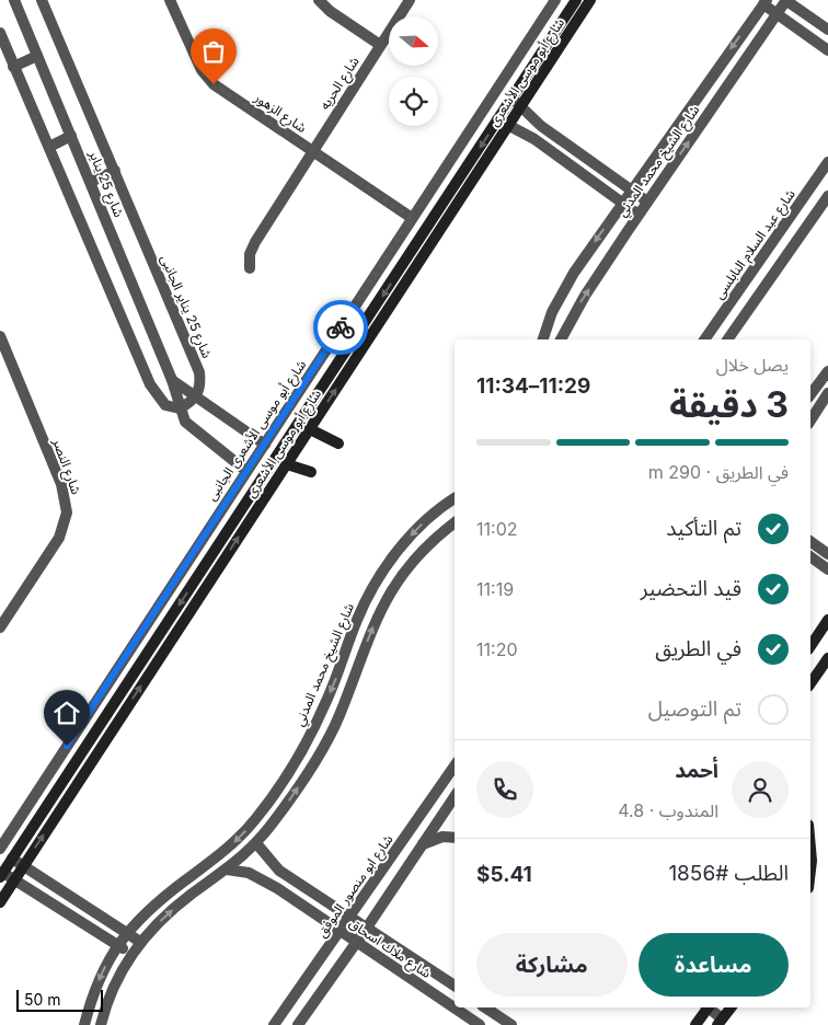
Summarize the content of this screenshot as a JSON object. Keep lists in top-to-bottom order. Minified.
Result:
{"streets":{"street":["شارع أبو موسى الأشعرى","شارع الحريه","شارع الزهور","شارع الشيخ محمد المدني","شارع 25 يناير","شارع عبد السلام النابلسى","شارع 25 يناير الجانبى","شارع أبو موسى الأشعرى الجانبى","شارع النصر","شارع ابو منصور الموفق","شارع ملاك اسحاق"]},"crossings":[["شارع الحريه","شارع الزهور"],["شارع الزهور","شارع أبو موسى الأشعرى الجانبى"],["شارع 25 يناير","شارع أبو موسى الأشعرى الجانبى"],["شارع ابو منصور الموفق","شارع ملاك اسحاق"]],"scale_bar":"50 m","north":"right","page":{"heading":["3 دقيقة","يصل خلال","11:29–11:34"],"panel":["أحمد","المندوب · 4.8","الطلب #1856","$5.41"],"bar":"في الطريق · 290 m","list":[["تم التأكيد","11:02"],["قيد التحضير","11:19"],["في الطريق","11:20"],"تم التوصيل"],"buttons":["مساعدة","مشاركة"],"scale":"50 m"}}
